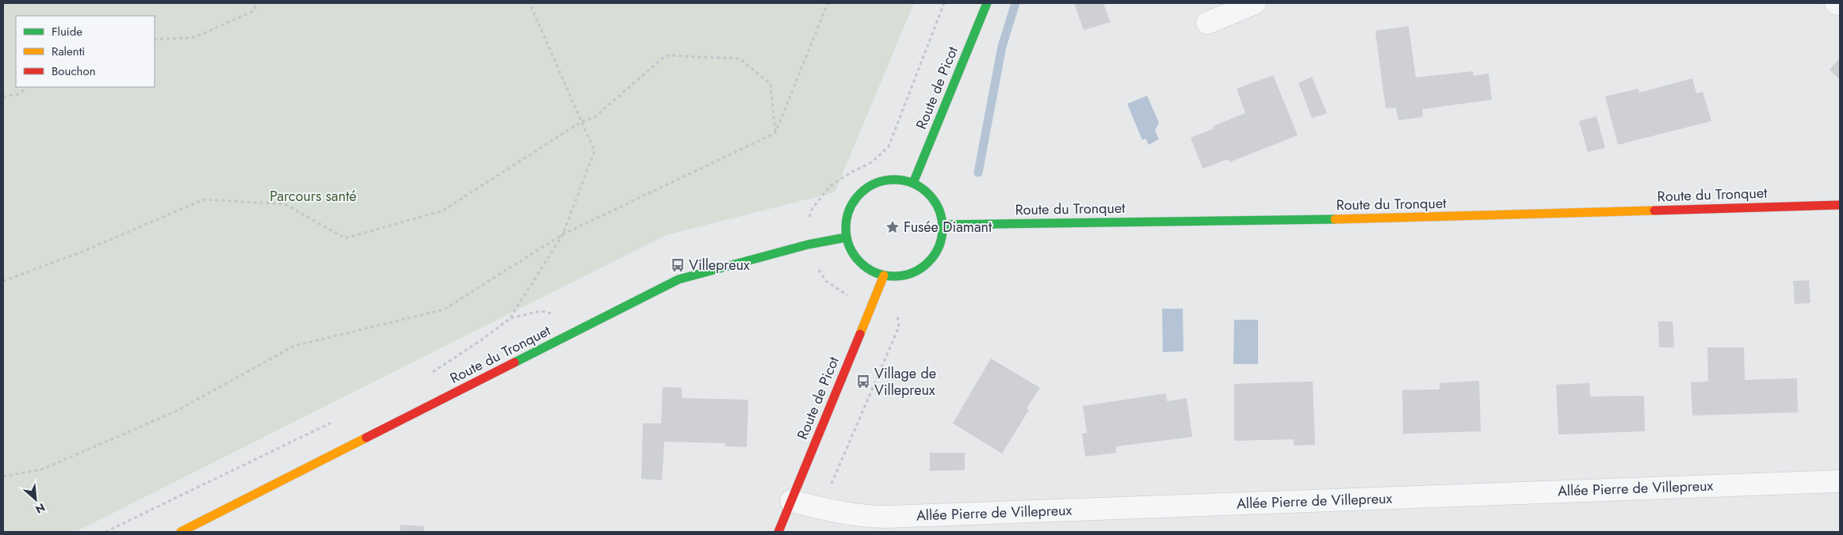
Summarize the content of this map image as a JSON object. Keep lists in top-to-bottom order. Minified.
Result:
{"streets":{"street":["Route de Picot","Route du Tronquet","Allée Pierre de Villepreux"]},"crossings":[["Route de Picot","Route du Tronquet"],["Route de Picot","Allée Pierre de Villepreux"]],"parks":["Parcours santé"],"places":{"place":["Fusée Diamant"],"bus stop":["Villepreux","Village de Villepreux"]},"legend":["Fluide","Ralenti","Bouchon"],"north":"bottom right"}
